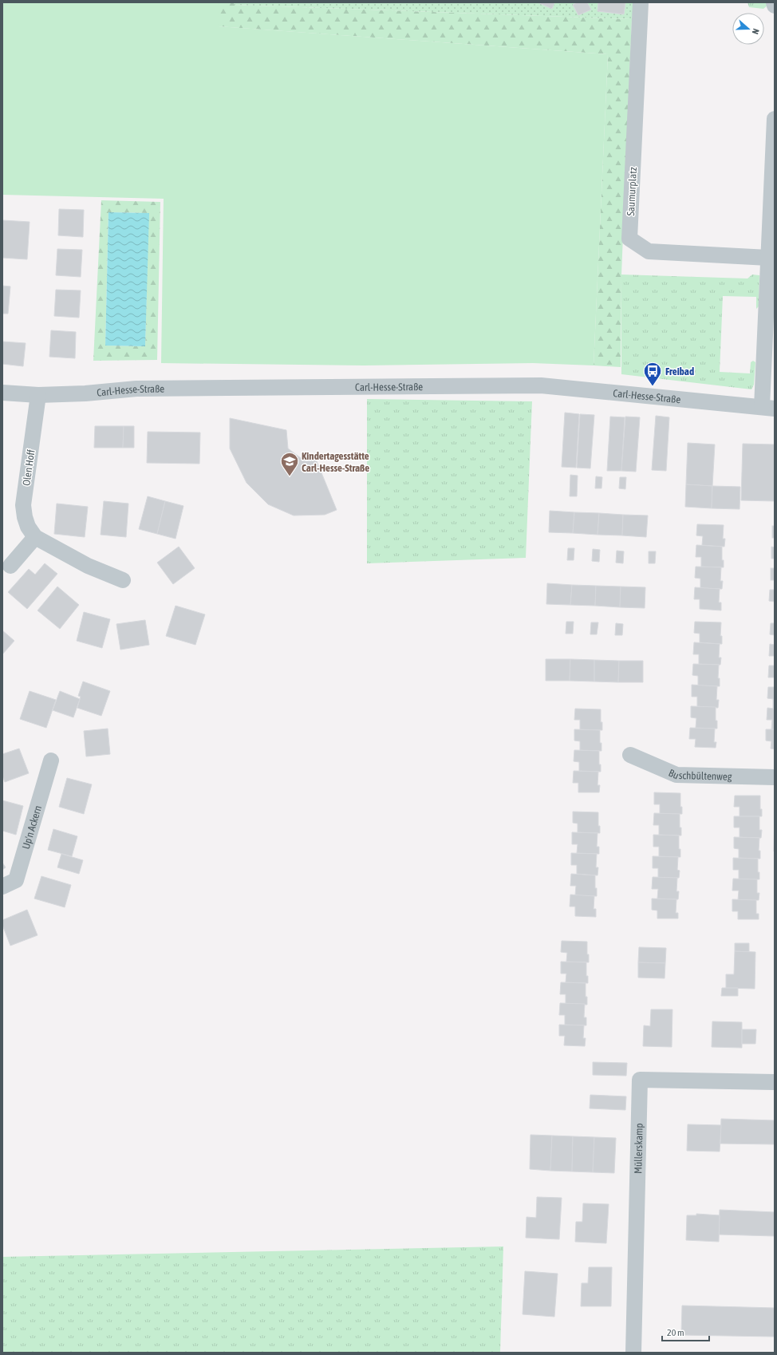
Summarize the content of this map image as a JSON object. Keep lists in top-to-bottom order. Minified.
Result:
{"streets":{"street":["Saumurplatz","Carl-Hesse-Straße","Olen Hoff","Buschbültenweg","Up'n Ackern","Müllerskamp"]},"crossings":[["Carl-Hesse-Straße","Olen Hoff"]],"places":{"bus stop":["Freibad"],"school or university":["Kindertagesstätte Carl-Hesse-Straße"]},"scale_bar":"20 m","north":"right"}
